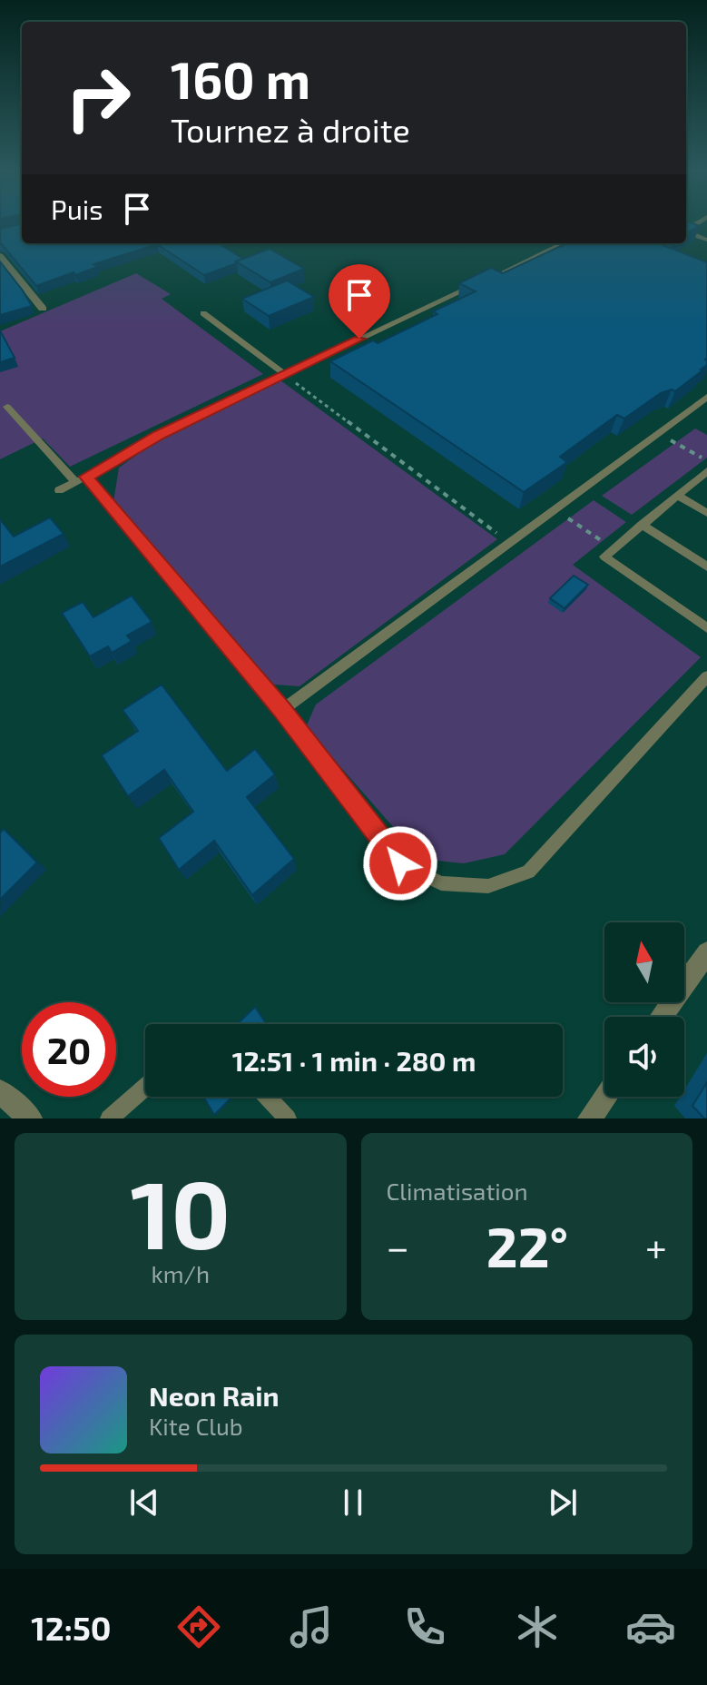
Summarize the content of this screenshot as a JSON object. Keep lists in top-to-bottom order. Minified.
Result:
{"north":"top","page":{"turn":["160 m","Tournez à droite"],"then":"Puis","limit":"20","trip":"12:51 · 1 min · 280 m","tile":[["10","km/h"],"Climatisation"],"heat":["−","22°","+"],"song":["Neon Rain","Kite Club"],"tabs":"12:50"}}
